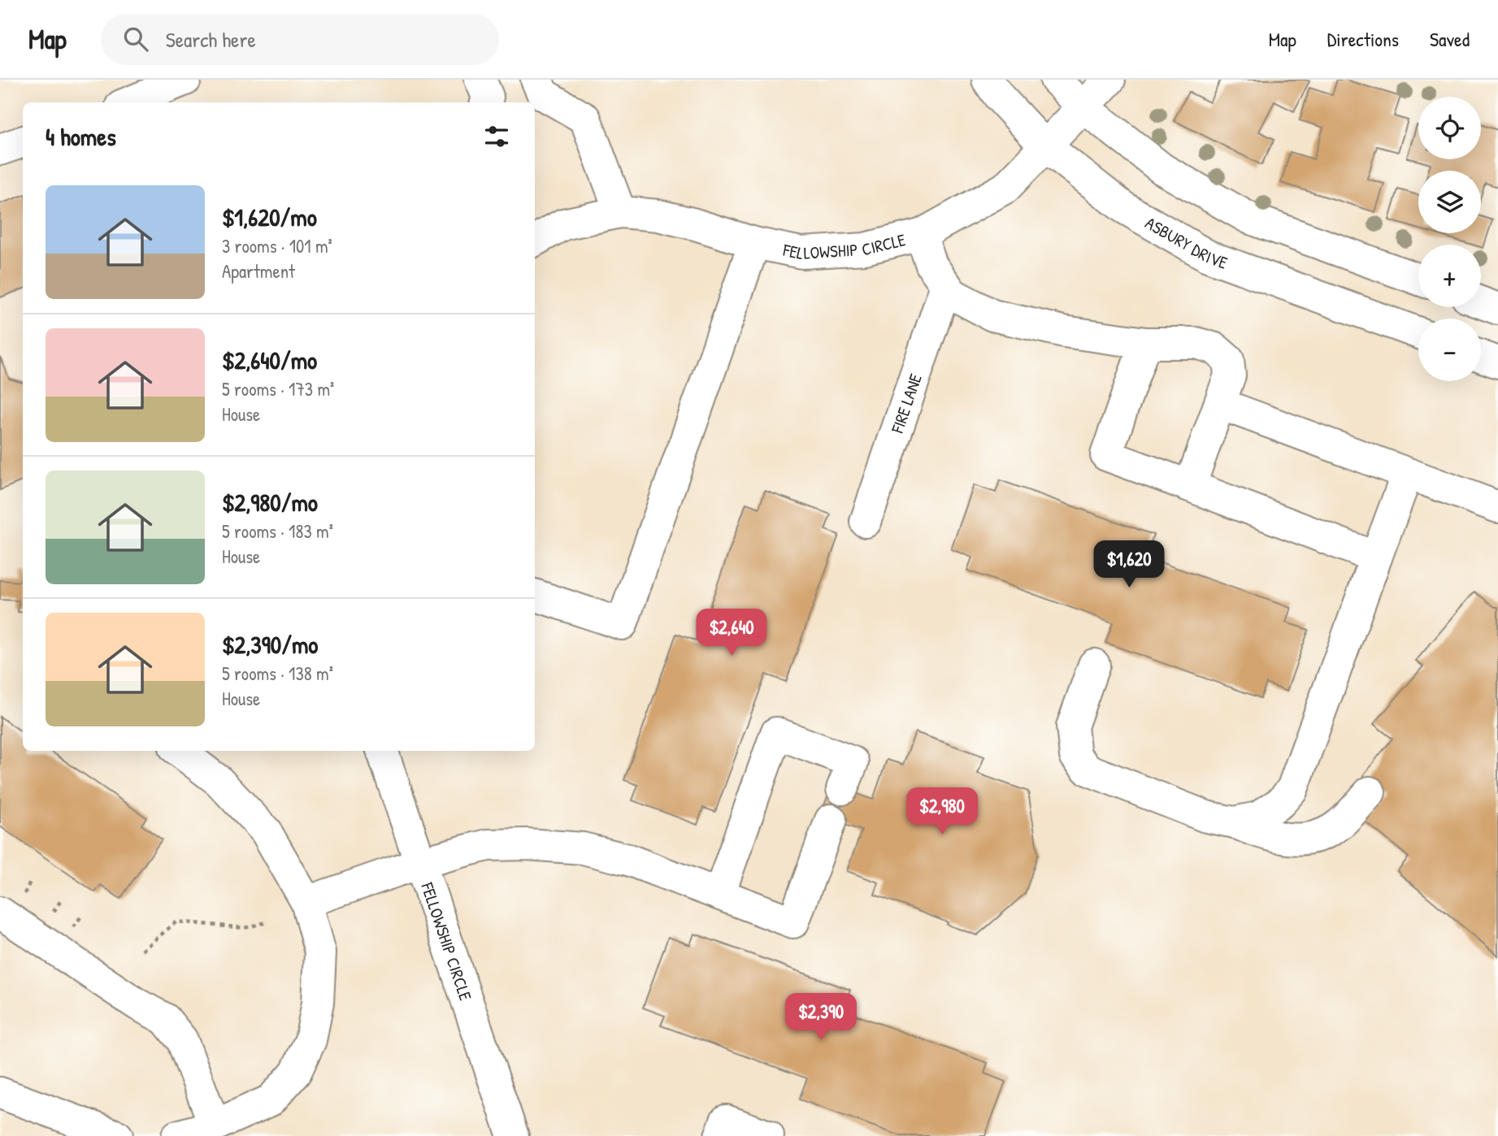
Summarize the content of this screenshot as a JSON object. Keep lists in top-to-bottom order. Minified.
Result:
{"streets":{"lane":["ASBURY DRIVE","FELLOWSHIP CIRCLE","FIRE LANE"]},"crossings":[["ASBURY DRIVE","FELLOWSHIP CIRCLE"]],"page":{"header":"Map","search":"Search here","nav":["Map","Directions","Saved"],"map_buttons":["+","−"],"heading":"4 homes","list":[{"name":"$1,620/mo","note":"3 rooms · 101 m² · Apartment"},{"name":"$2,640/mo","note":"5 rooms · 173 m² · House"},{"name":"$2,980/mo","note":"5 rooms · 183 m² · House"},{"name":"$2,390/mo","note":"5 rooms · 138 m² · House"}],"price":["$1,620","$2,640","$2,980","$2,390"]}}
